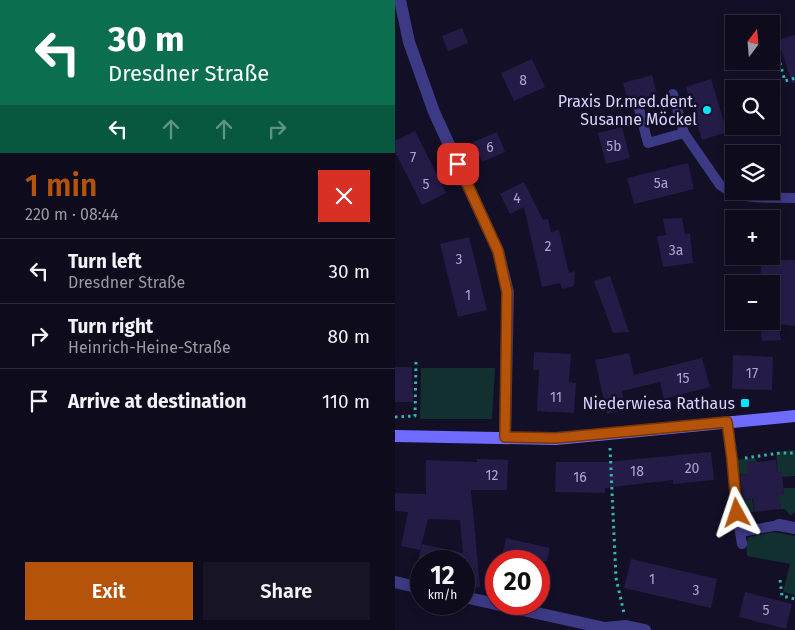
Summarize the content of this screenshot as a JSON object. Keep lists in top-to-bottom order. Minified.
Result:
{"places":{"other":["Praxis Dr.med.dent. Susanne Möckel"],"transit":["Niederwiesa Rathaus"]},"house_numbers":["8","5b","6","7","5a","5","4","2","3a","3","1","17","15","11","20","18","12","16","1","3","5"],"north":"top","page":{"turn":["30 m","Dresdner Straße"],"map_buttons":["+","−"],"heading":["1 min","220 m · 08:44"],"list":[{"name":"Turn left","note":"Dresdner Straße","value":"30 m"},{"name":"Turn right","note":"Heinrich-Heine-Straße","value":"80 m"},{"name":"Arrive at destination","value":"110 m"}],"speed":"12 km/h","limit":"20","buttons":["Exit","Share"]}}
